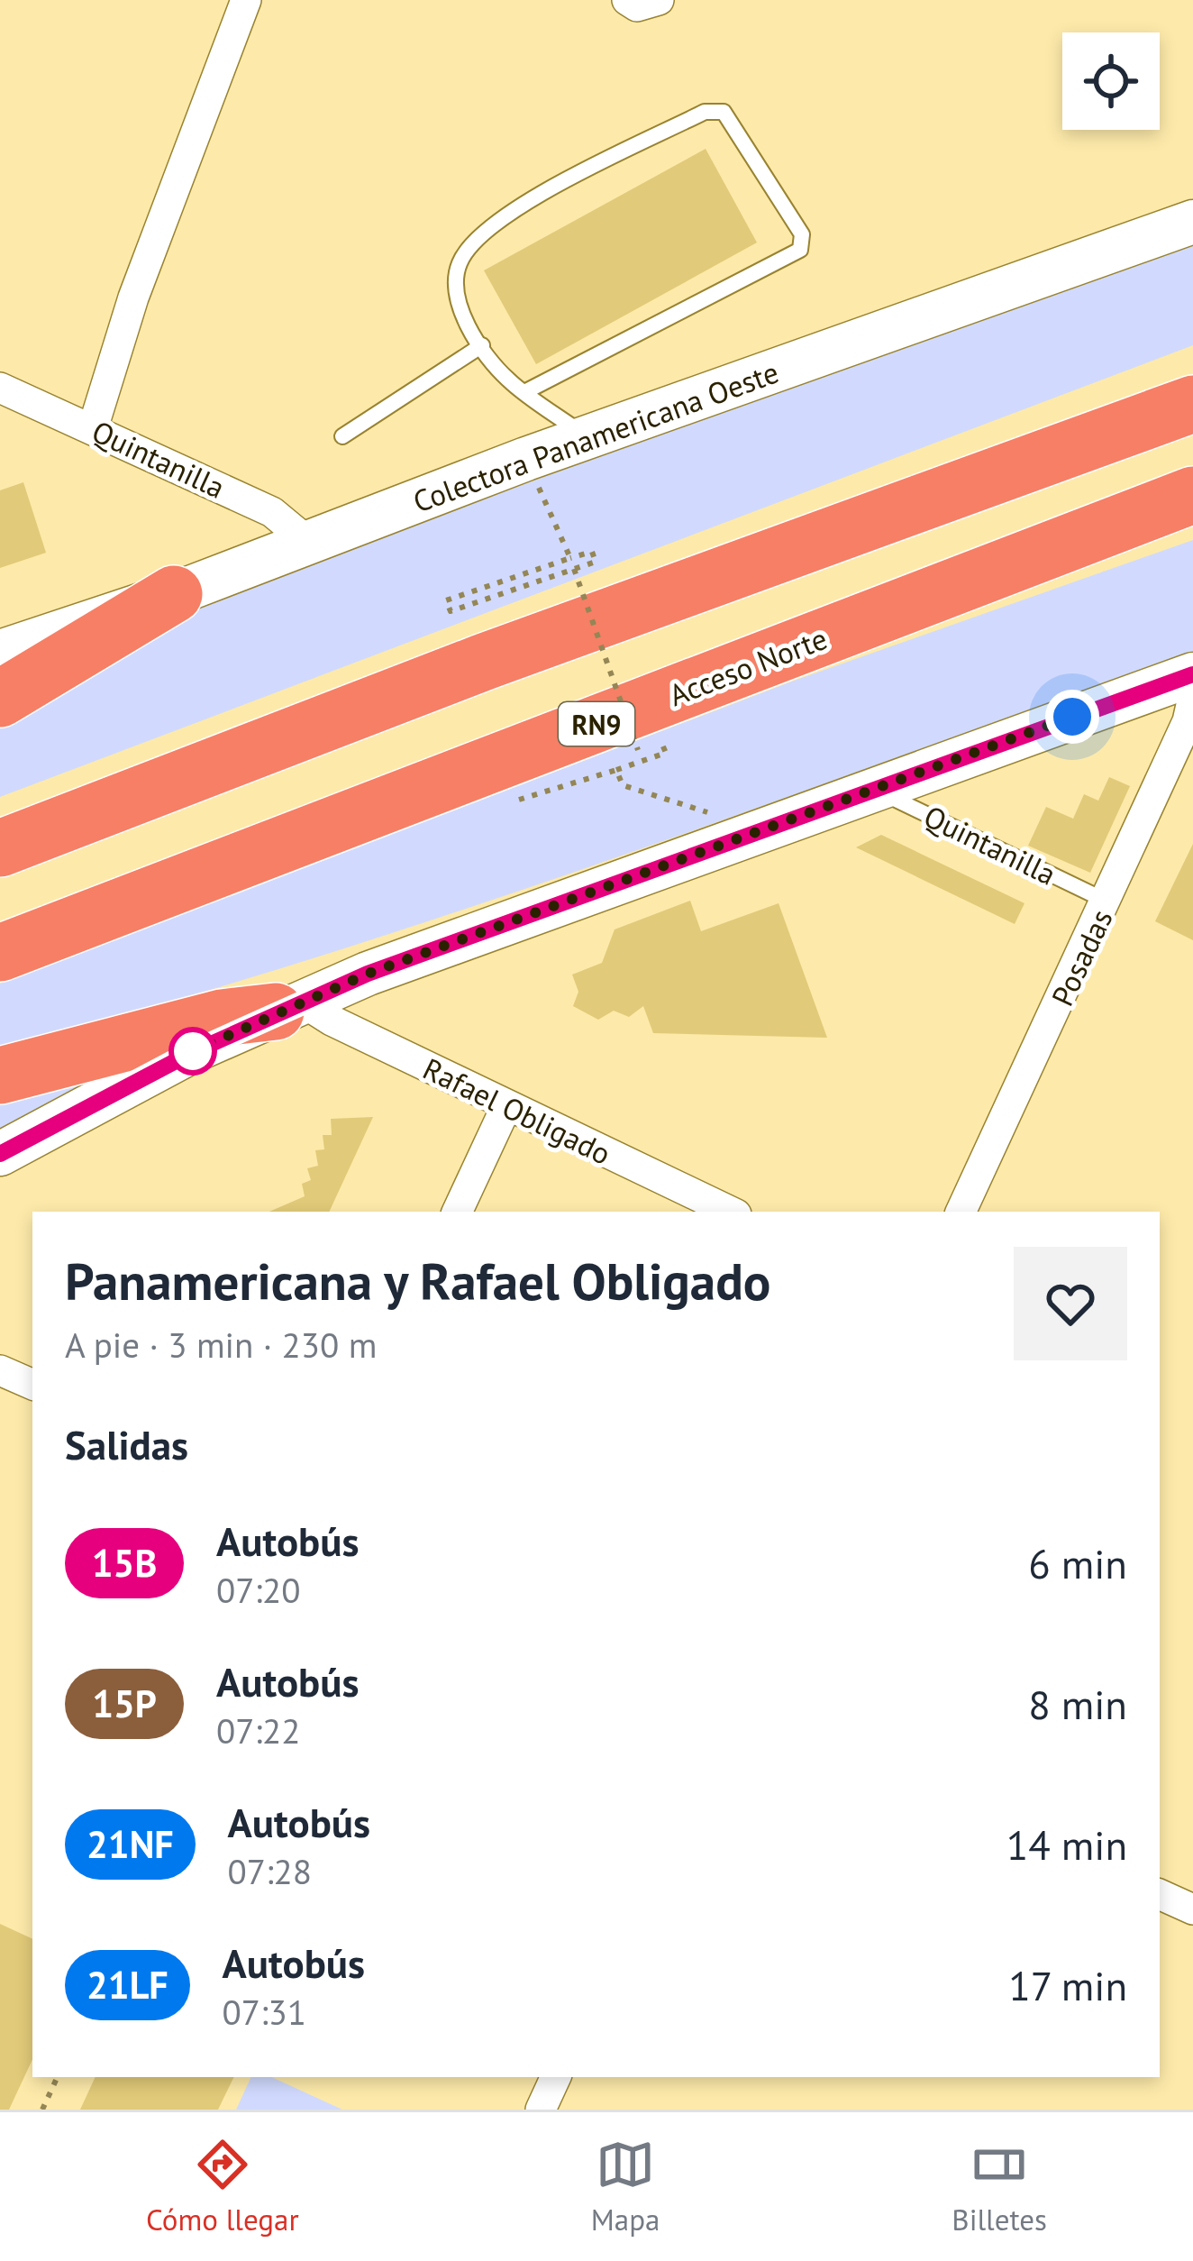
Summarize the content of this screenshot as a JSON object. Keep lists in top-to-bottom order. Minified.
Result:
{"streets":{"highway":["Acceso Norte","RN9"],"street":["Colectora Panamericana Oeste","Quintanilla","Posadas","Rafael Obligado"]},"crossings":[["Colectora Panamericana Oeste","Quintanilla"],["Quintanilla","Posadas"]],"lines":["bus line 15B"],"page":{"heading":[["Panamericana y Rafael Obligado","A pie · 3 min · 230 m"],"Salidas"],"list":[{"mark":"15B","name":"Autobús","note":"07:20","value":"6 min"},{"mark":"15P","name":"Autobús","note":"07:22","value":"8 min"},{"mark":"21NF","name":"Autobús","note":"07:28","value":"14 min"},{"mark":"21LF","name":"Autobús","note":"07:31","value":"17 min"}],"tabs":["Cómo llegar","Mapa","Billetes"]}}
